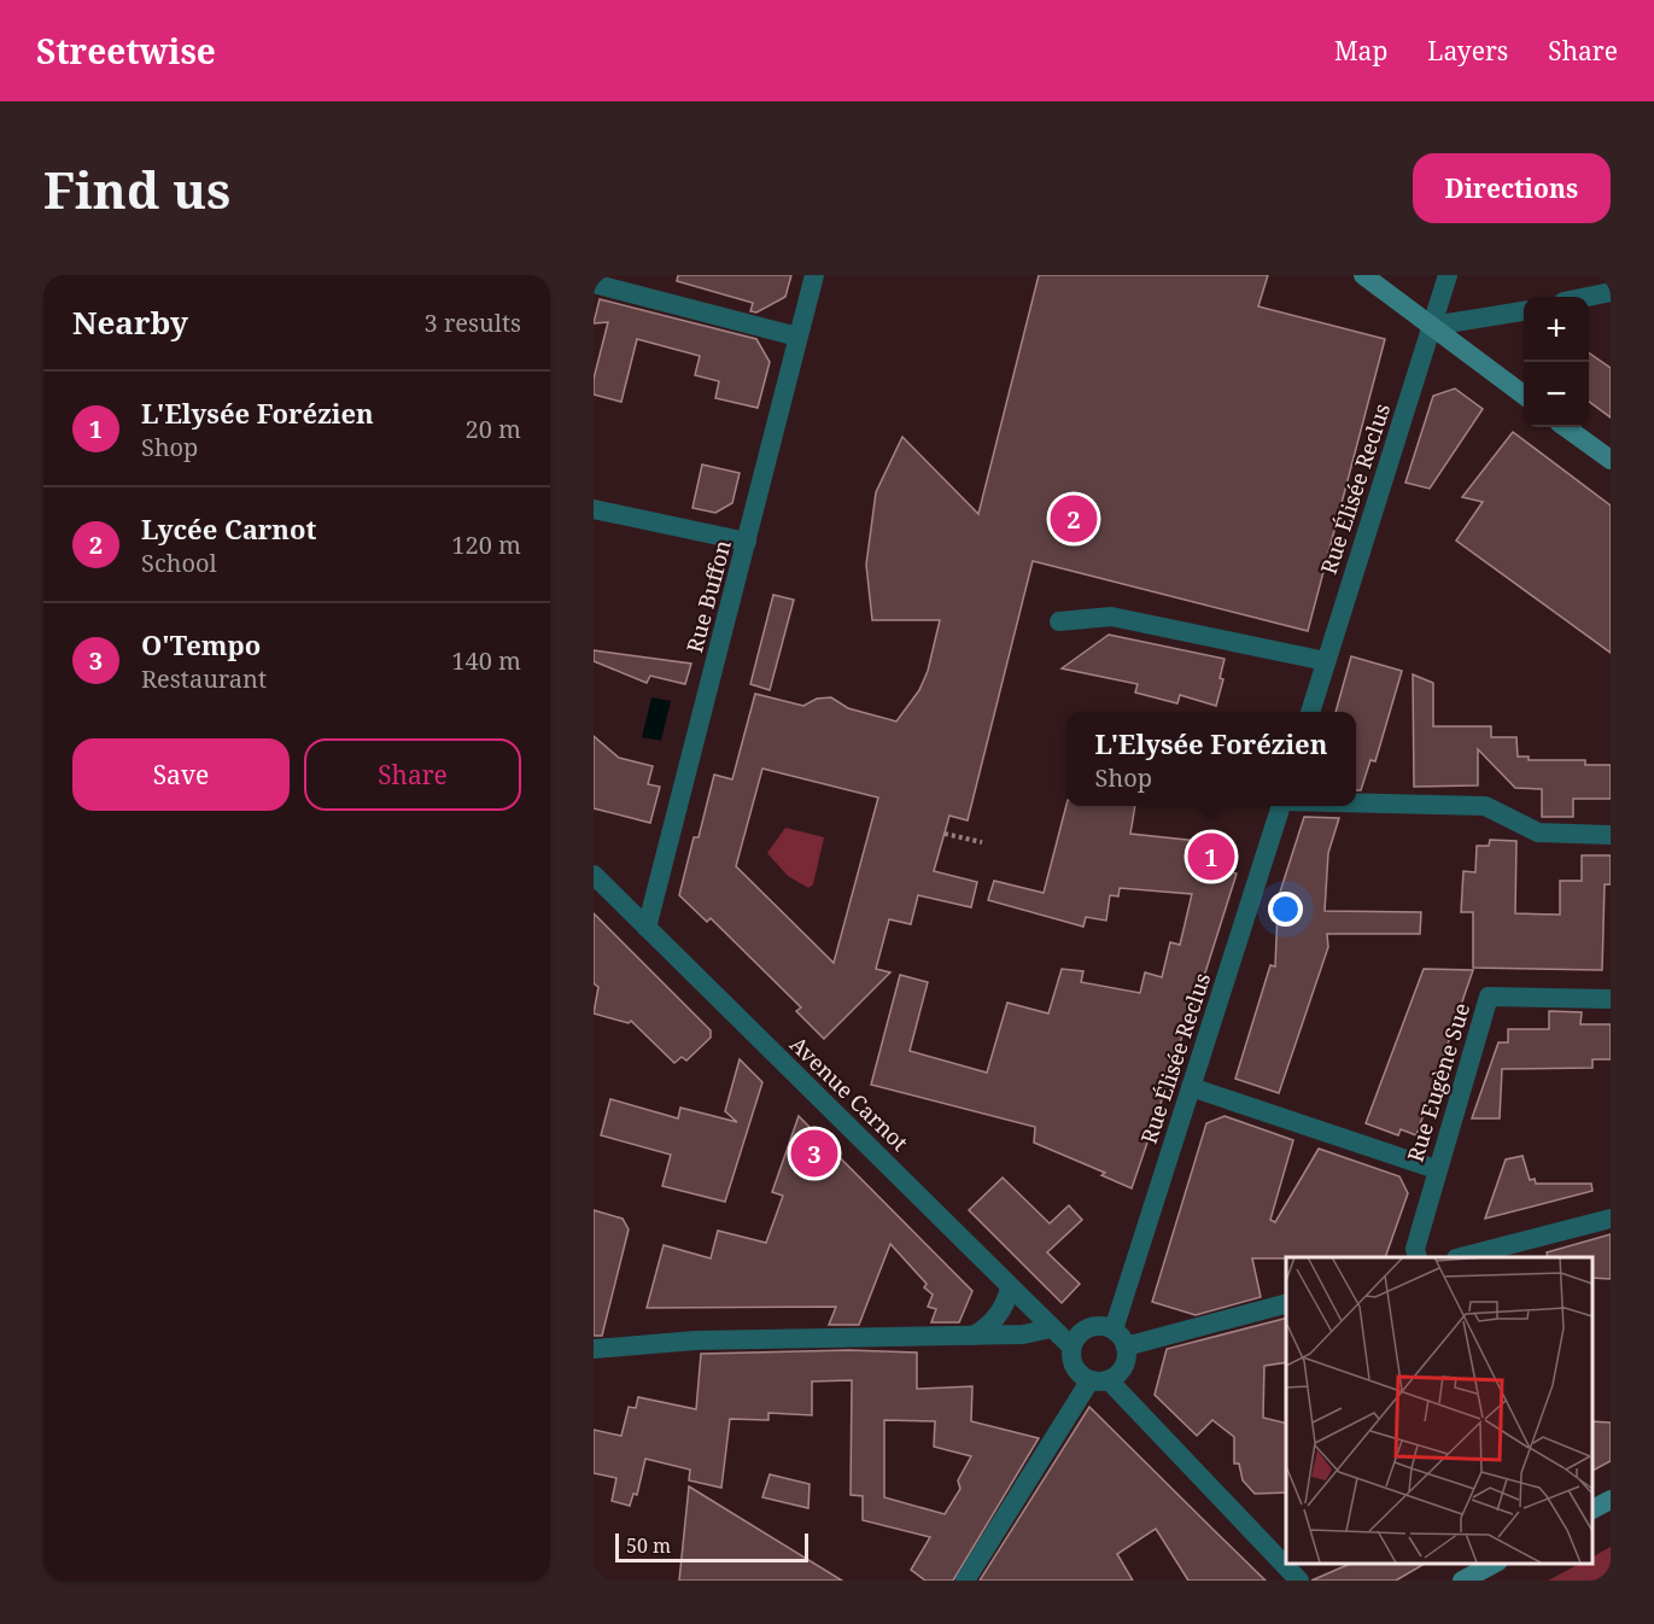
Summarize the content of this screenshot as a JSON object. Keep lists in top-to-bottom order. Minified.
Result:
{"streets":{"street":["Rue Élisée Reclus","Rue Buffon","Rue Eugène Sue","Avenue Carnot"]},"crossings":[["Rue Élisée Reclus","Avenue Carnot"],["Rue Buffon","Avenue Carnot"]],"scale_bar":"50 m","page":{"header":"Streetwise","nav":["Map","Layers","Share"],"buttons":["Directions",["Save","Share"]],"title":"Find us","heading":["Nearby","3 results"],"map_buttons":["+","−"],"list":[{"mark":"1","name":"L'Elysée Forézien","note":"Shop","value":"20 m"},{"mark":"2","name":"Lycée Carnot","note":"School","value":"120 m"},{"mark":"3","name":"O'Tempo","note":"Restaurant","value":"140 m"}],"pins":["2","1","3"],"popup":["L'Elysée Forézien","Shop"],"scale":"50 m"}}
